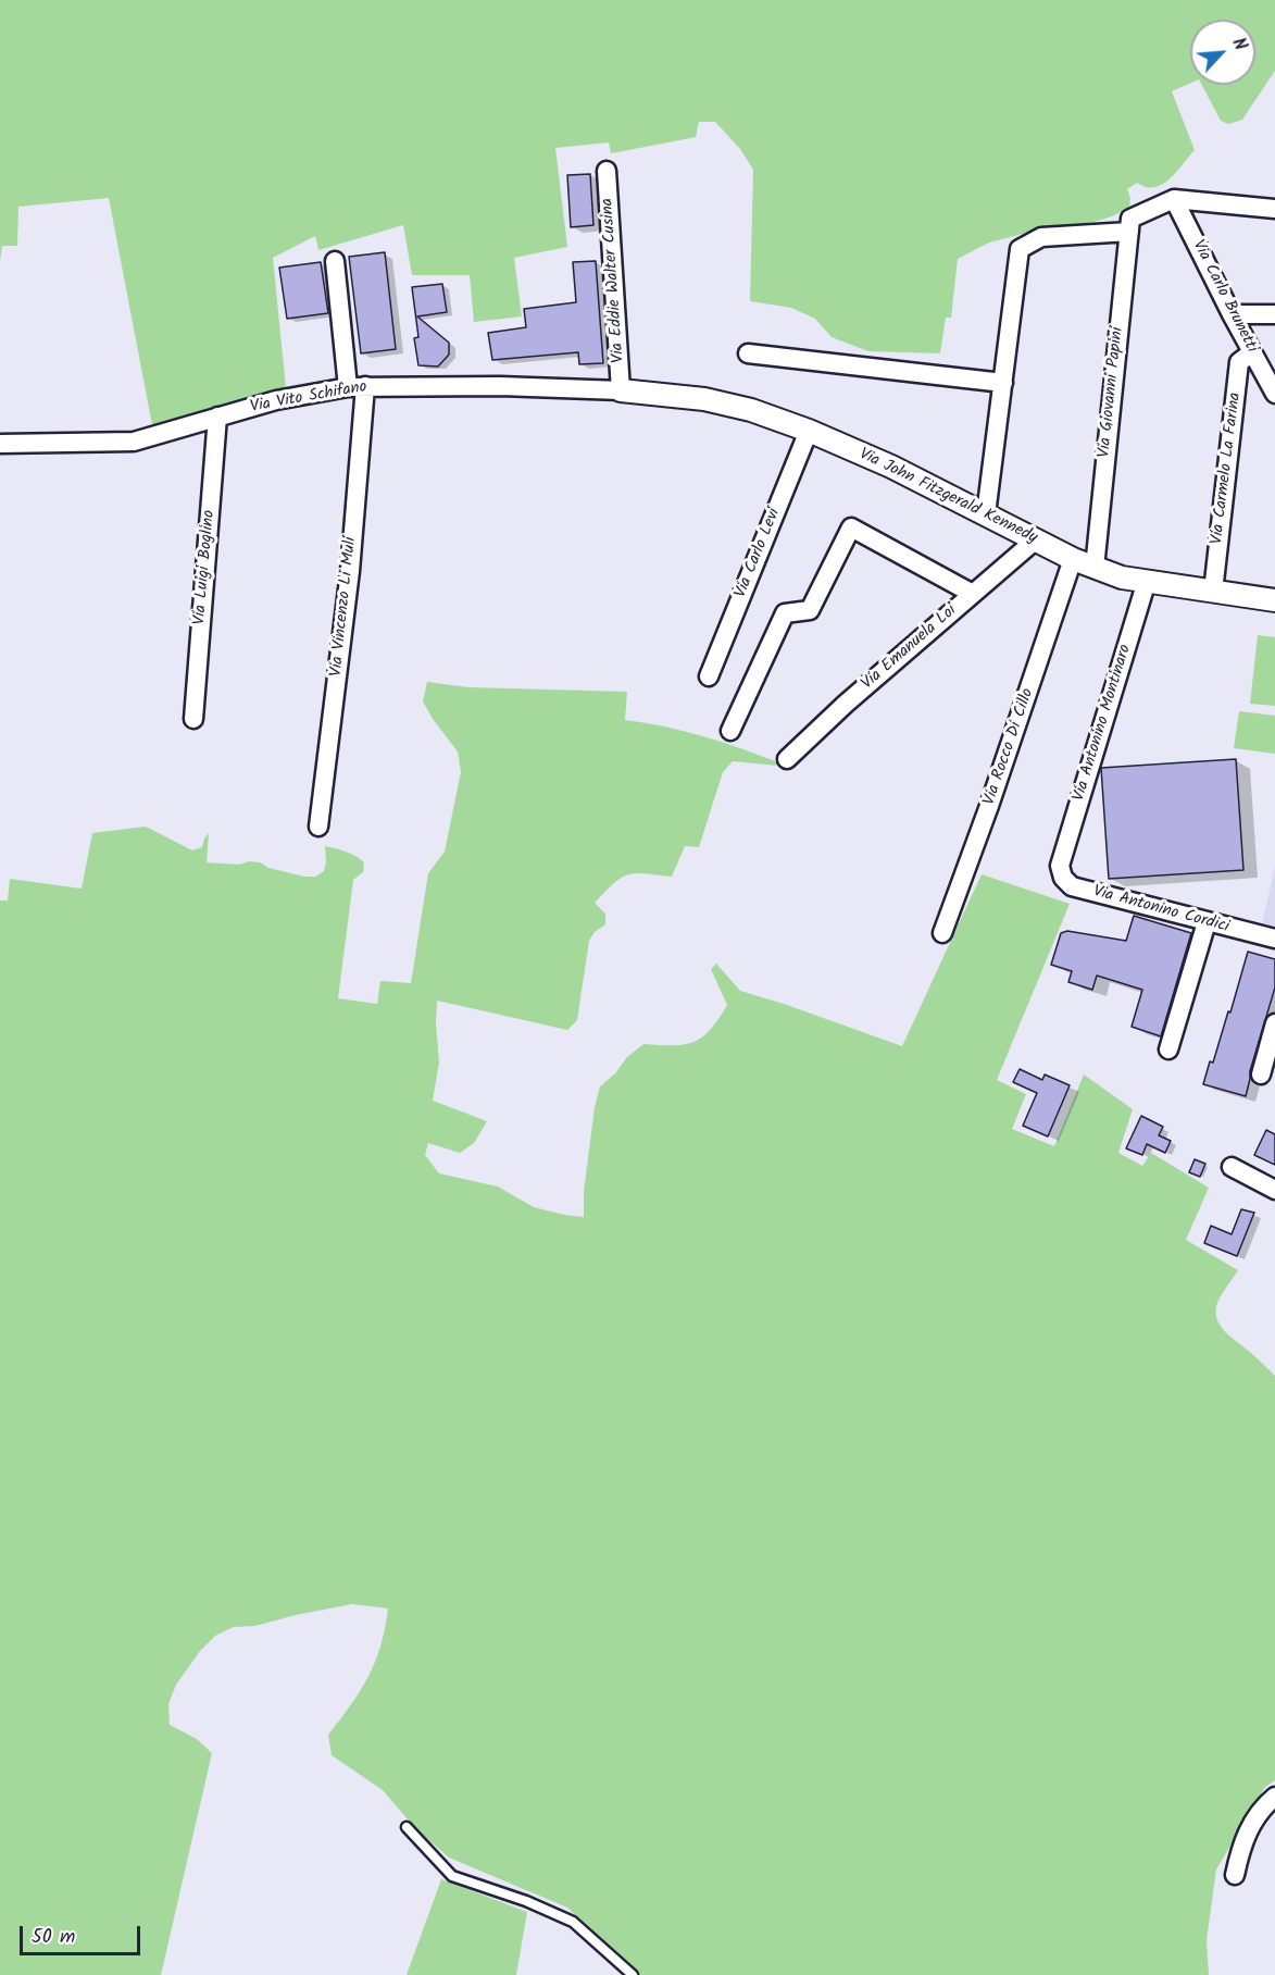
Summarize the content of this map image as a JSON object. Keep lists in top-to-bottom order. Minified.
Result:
{"streets":{"street":["Via Eddie Walter Cusina","Via Carlo Brunetti","Via Giovanni Papini","Via Vito Schifano","Via Carmelo La Farina","Via John Fitzgerald Kennedy","Via Carlo Levi","Via Luigi Boglino","Via Vincenzo Li Muli","Via Emanuela Loi","Via Antonino Montinaro","Via Rocco Di Cillo","Via Antonino Cordici"]},"crossings":[["Via Eddie Walter Cusina","Via Vito Schifano"],["Via Eddie Walter Cusina","Via John Fitzgerald Kennedy"],["Via Carlo Brunetti","Via Carmelo La Farina"],["Via Giovanni Papini","Via John Fitzgerald Kennedy"],["Via Vito Schifano","Via John Fitzgerald Kennedy"],["Via Vito Schifano","Via Luigi Boglino"],["Via Vito Schifano","Via Vincenzo Li Muli"],["Via Carmelo La Farina","Via John Fitzgerald Kennedy"],["Via John Fitzgerald Kennedy","Via Carlo Levi"],["Via John Fitzgerald Kennedy","Via Emanuela Loi"],["Via John Fitzgerald Kennedy","Via Antonino Montinaro"],["Via John Fitzgerald Kennedy","Via Rocco Di Cillo"],["Via Antonino Montinaro","Via Antonino Cordici"]],"scale_bar":"50 m","north":"top right"}
